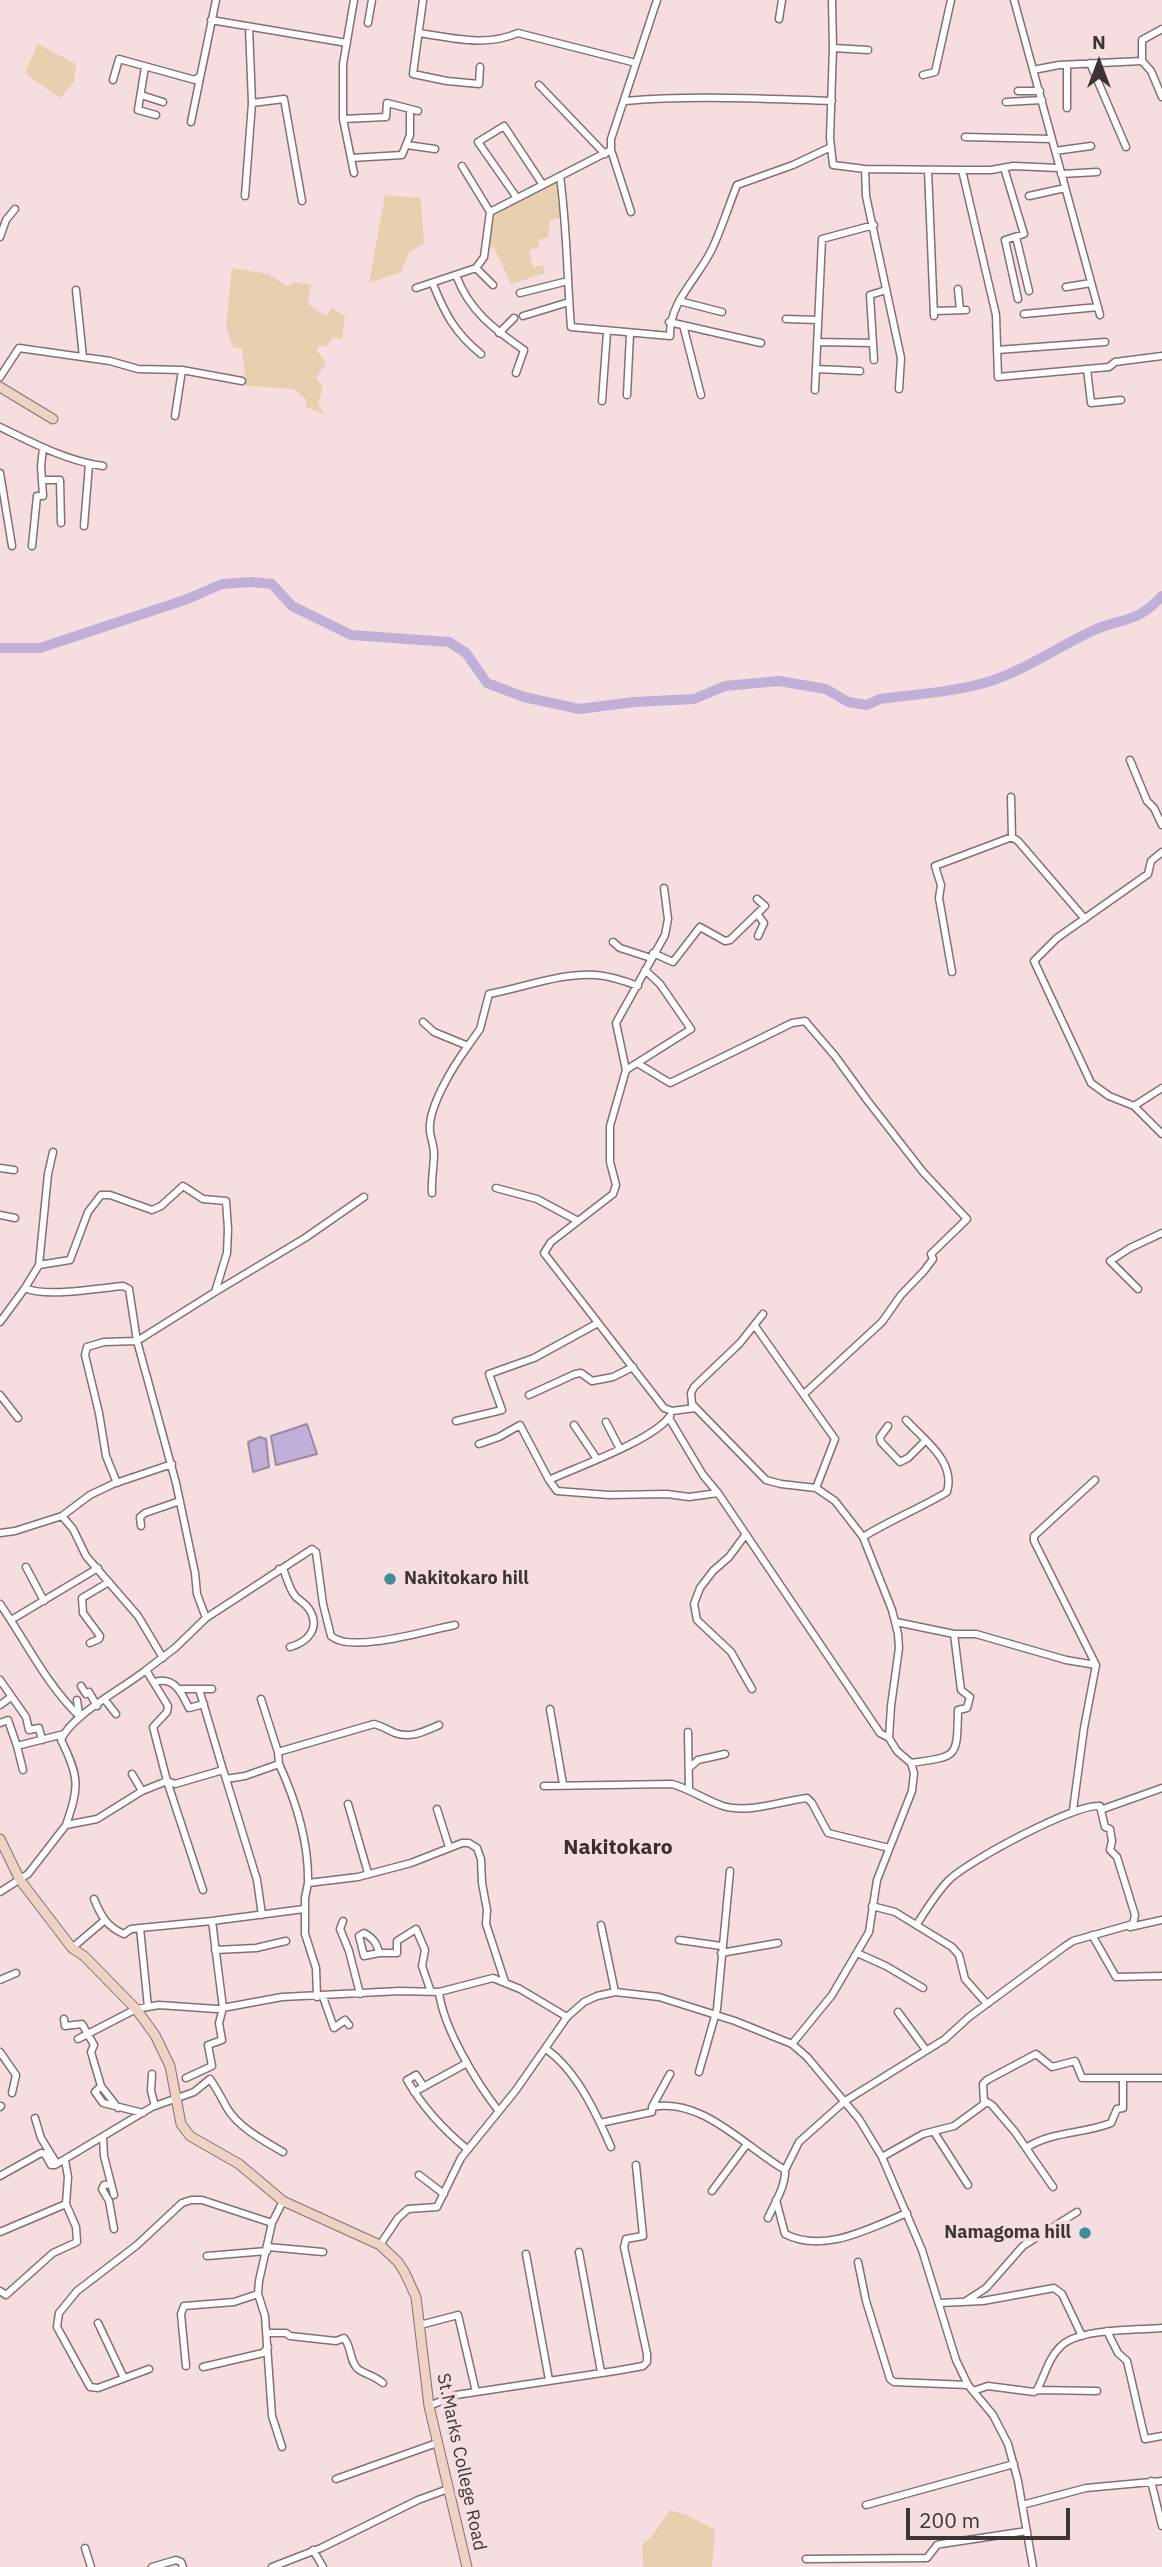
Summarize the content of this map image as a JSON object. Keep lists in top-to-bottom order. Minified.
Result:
{"streets":{"main road":["St.Marks College Road"]},"districts":["Nakitokaro"],"places":["Nakitokaro hill","Namagoma hill"],"scale_bar":"200 m","north":"top"}
